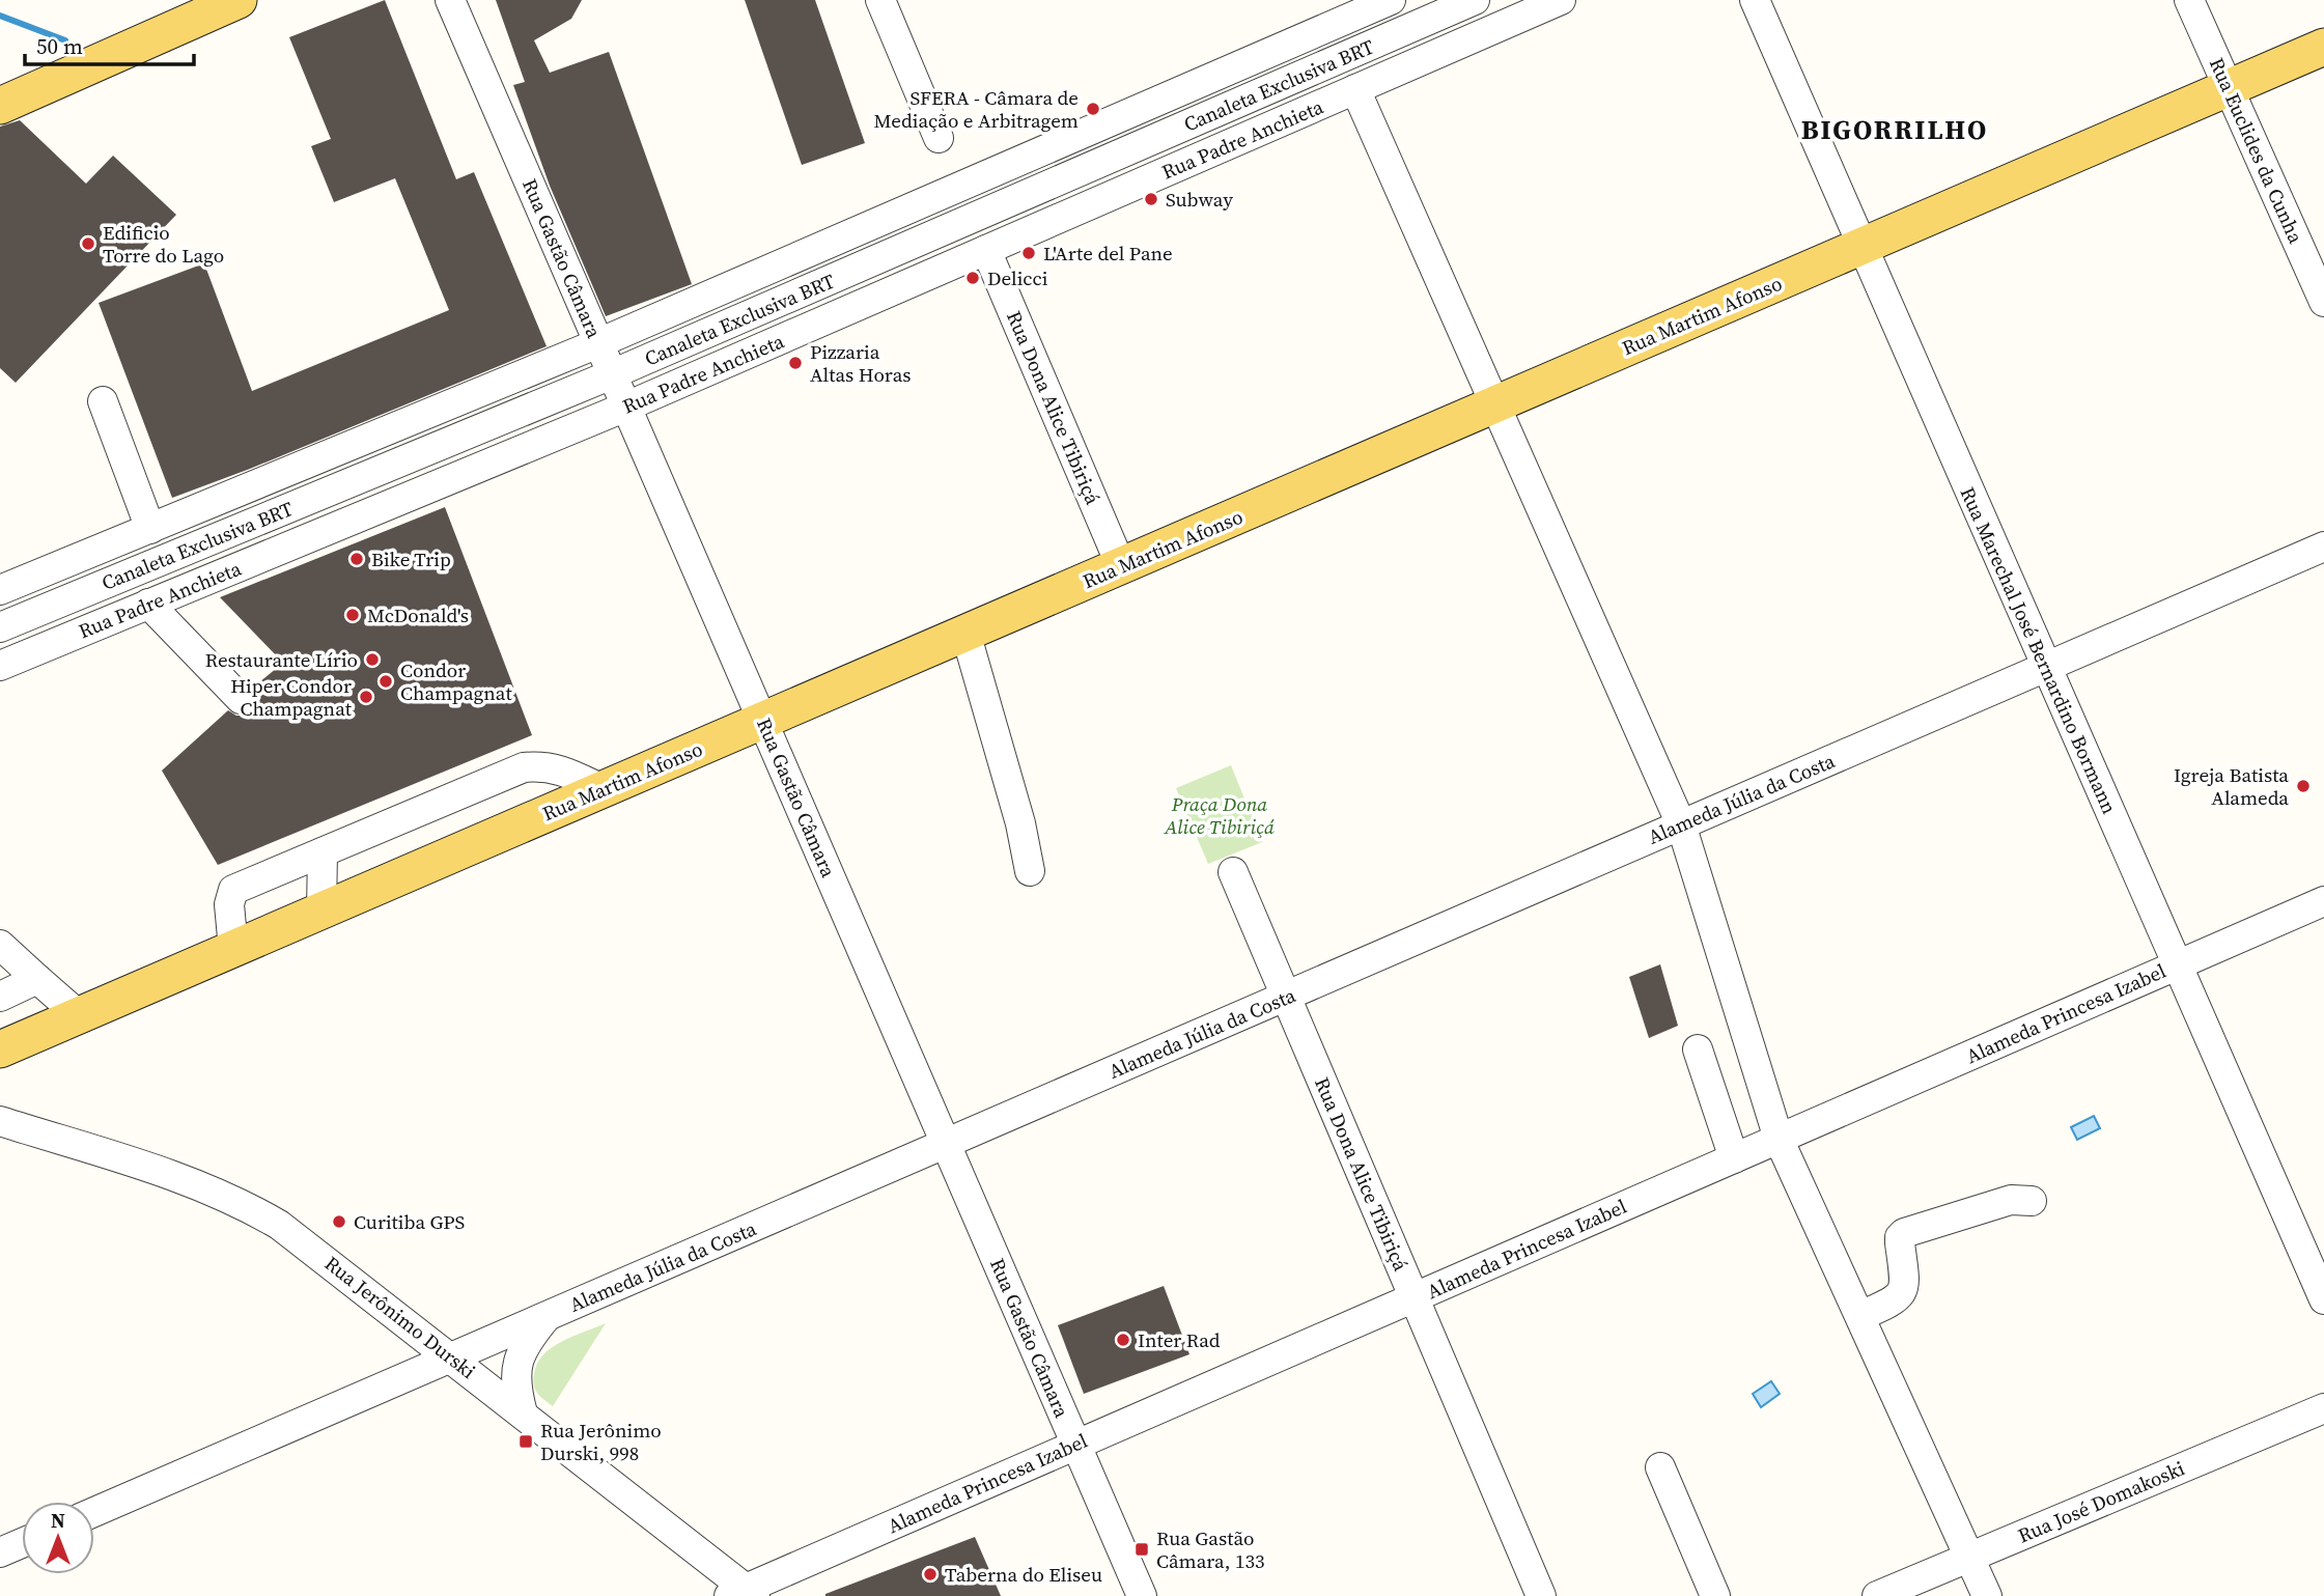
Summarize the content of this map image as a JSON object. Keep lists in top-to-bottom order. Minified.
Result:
{"streets":{"main road":["Rua Martim Afonso"],"street":["Canaleta Exclusiva BRT","Rua Padre Anchieta","Rua Euclides da Cunha","Rua Gastão Câmara","Rua Dona Alice Tibiriçá","Rua Marechal José Bernardino Bormann","Alameda Júlia da Costa","Alameda Princesa Izabel","Rua Jerônimo Durski","Rua José Domakoski"]},"crossings":[["Canaleta Exclusiva BRT","Rua Gastão Câmara"],["Rua Padre Anchieta","Rua Gastão Câmara"],["Rua Padre Anchieta","Rua Dona Alice Tibiriçá"],["Rua Euclides da Cunha","Rua Martim Afonso"],["Rua Gastão Câmara","Rua Martim Afonso"],["Rua Gastão Câmara","Alameda Júlia da Costa"],["Rua Gastão Câmara","Alameda Princesa Izabel"],["Rua Martim Afonso","Rua Dona Alice Tibiriçá"],["Rua Martim Afonso","Rua Marechal José Bernardino Bormann"],["Rua Dona Alice Tibiriçá","Alameda Júlia da Costa"],["Rua Dona Alice Tibiriçá","Alameda Princesa Izabel"],["Rua Marechal José Bernardino Bormann","Alameda Júlia da Costa"],["Rua Marechal José Bernardino Bormann","Alameda Princesa Izabel"],["Alameda Júlia da Costa","Rua Jerônimo Durski"],["Alameda Princesa Izabel","Rua Jerônimo Durski"]],"districts":["BIGORRILHO"],"parks":["Praça Dona Alice Tibiriçá"],"places":{"other":["SFERA - Câmara de Mediação e Arbitragem","Subway","Edificio Torre do Lago","L'Arte del Pane","Delicci","Pizzaria Altas Horas","Bike Trip","McDonald's","Restaurante Lírio","Condor Champagnat","Hiper Condor Champagnat","Igreja Batista Alameda","Curitiba GPS","Inter Rad","Taberna do Eliseu"],"transit":["Rua Jerônimo Durski, 998","Rua Gastão Câmara, 133"]},"scale_bar":"50 m","north":"top"}
